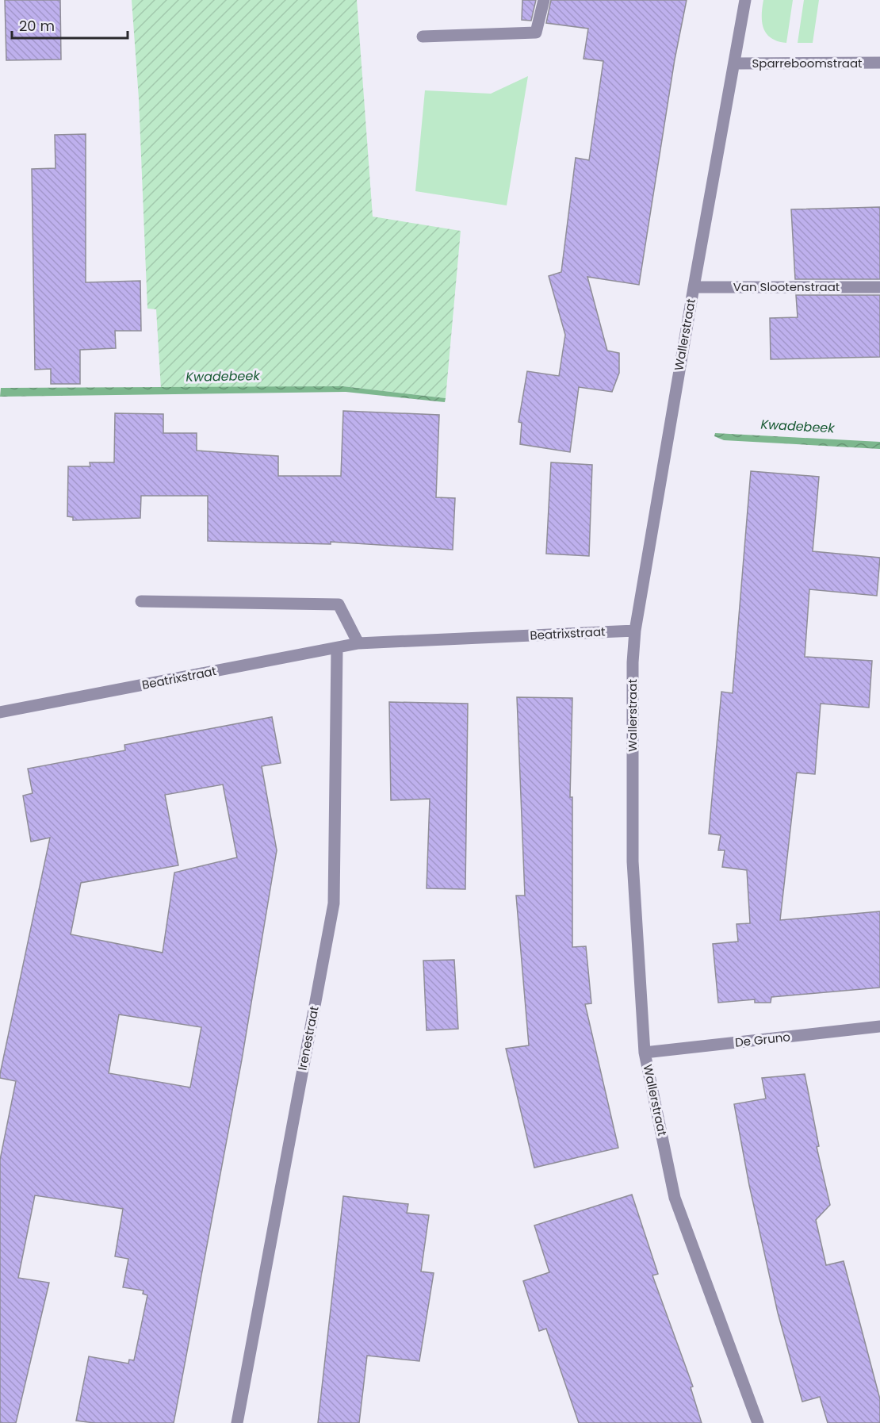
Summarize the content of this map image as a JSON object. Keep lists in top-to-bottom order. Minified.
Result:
{"streets":{"street":["Sparreboomstraat","Van Slootenstraat","Wallerstraat","Beatrixstraat","Irenestraat","De Gruno"]},"crossings":[["Sparreboomstraat","Wallerstraat"],["Van Slootenstraat","Wallerstraat"],["Wallerstraat","Beatrixstraat"],["Wallerstraat","De Gruno"],["Beatrixstraat","Irenestraat"]],"water":["Kwadebeek"],"scale_bar":"20 m"}
